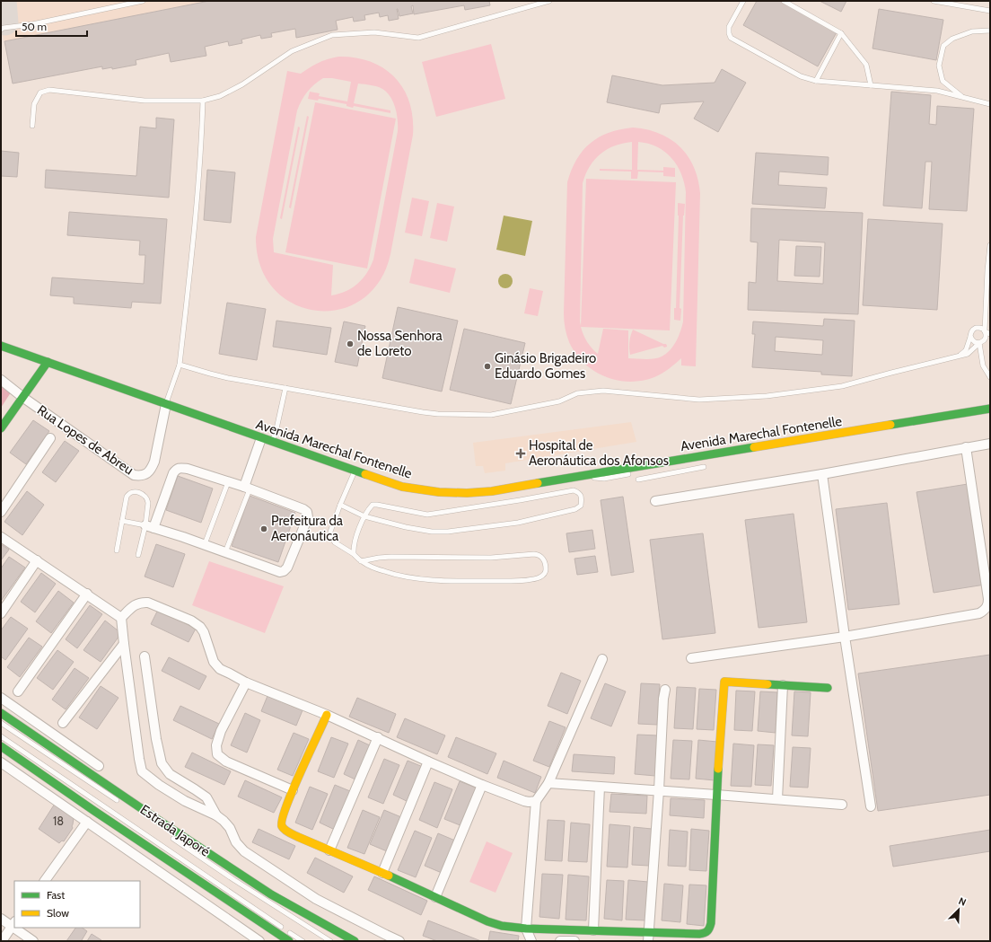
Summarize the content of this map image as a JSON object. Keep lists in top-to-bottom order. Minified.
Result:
{"streets":{"main road":["Avenida Marechal Fontenelle","Estrada Japoré"],"street":["Rua Lopes de Abreu"]},"crossings":[["Avenida Marechal Fontenelle","Rua Lopes de Abreu"]],"places":{"other":["Nossa Senhora de Loreto","Ginásio Brigadeiro Eduardo Gomes","Prefeitura da Aeronáutica"],"health":["Hospital de Aeronáutica dos Afonsos"]},"house_numbers":["18"],"legend":["Fast","Slow"],"scale_bar":"50 m","north":"top right"}
